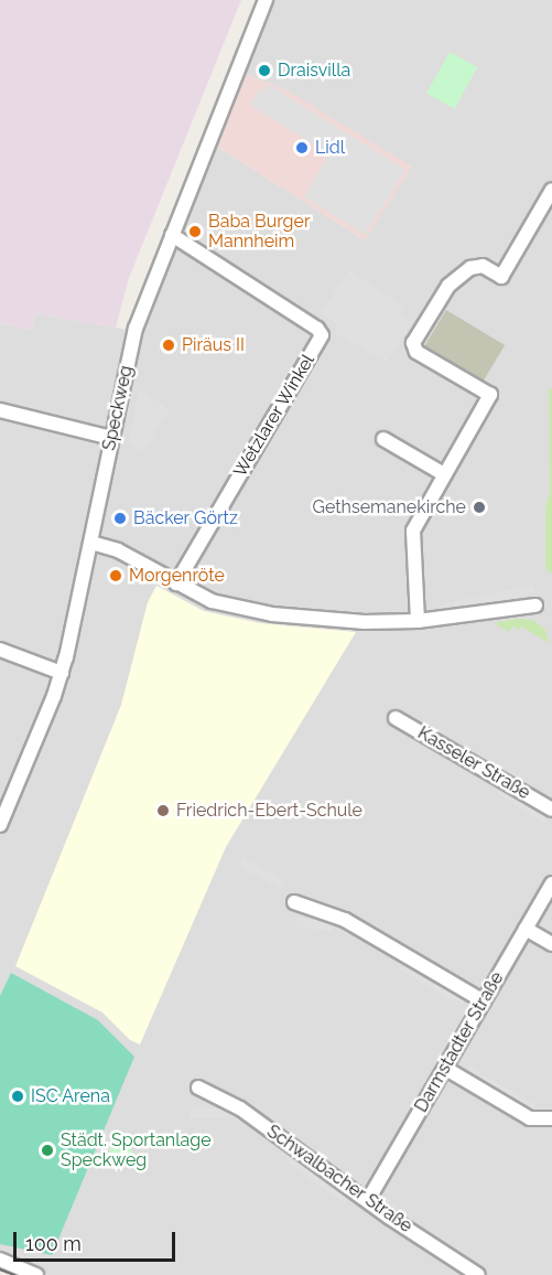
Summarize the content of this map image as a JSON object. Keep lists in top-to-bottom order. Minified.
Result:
{"streets":{"street":["Speckweg","Wetzlarer Winkel","Kasseler Straße","Darmstadter Straße","Schwalbacher Straße"]},"crossings":[["Speckweg","Wetzlarer Winkel"],["Darmstadter Straße","Schwalbacher Straße"]],"places":["Draisvilla","Lidl","Baba Burger Mannheim","Piräus II","Gethsemanekirche","Bäcker Görtz","Morgenröte","Friedrich-Ebert-Schule","ISC Arena","Städt. Sportanlage Speckweg"],"scale_bar":"100 m"}
